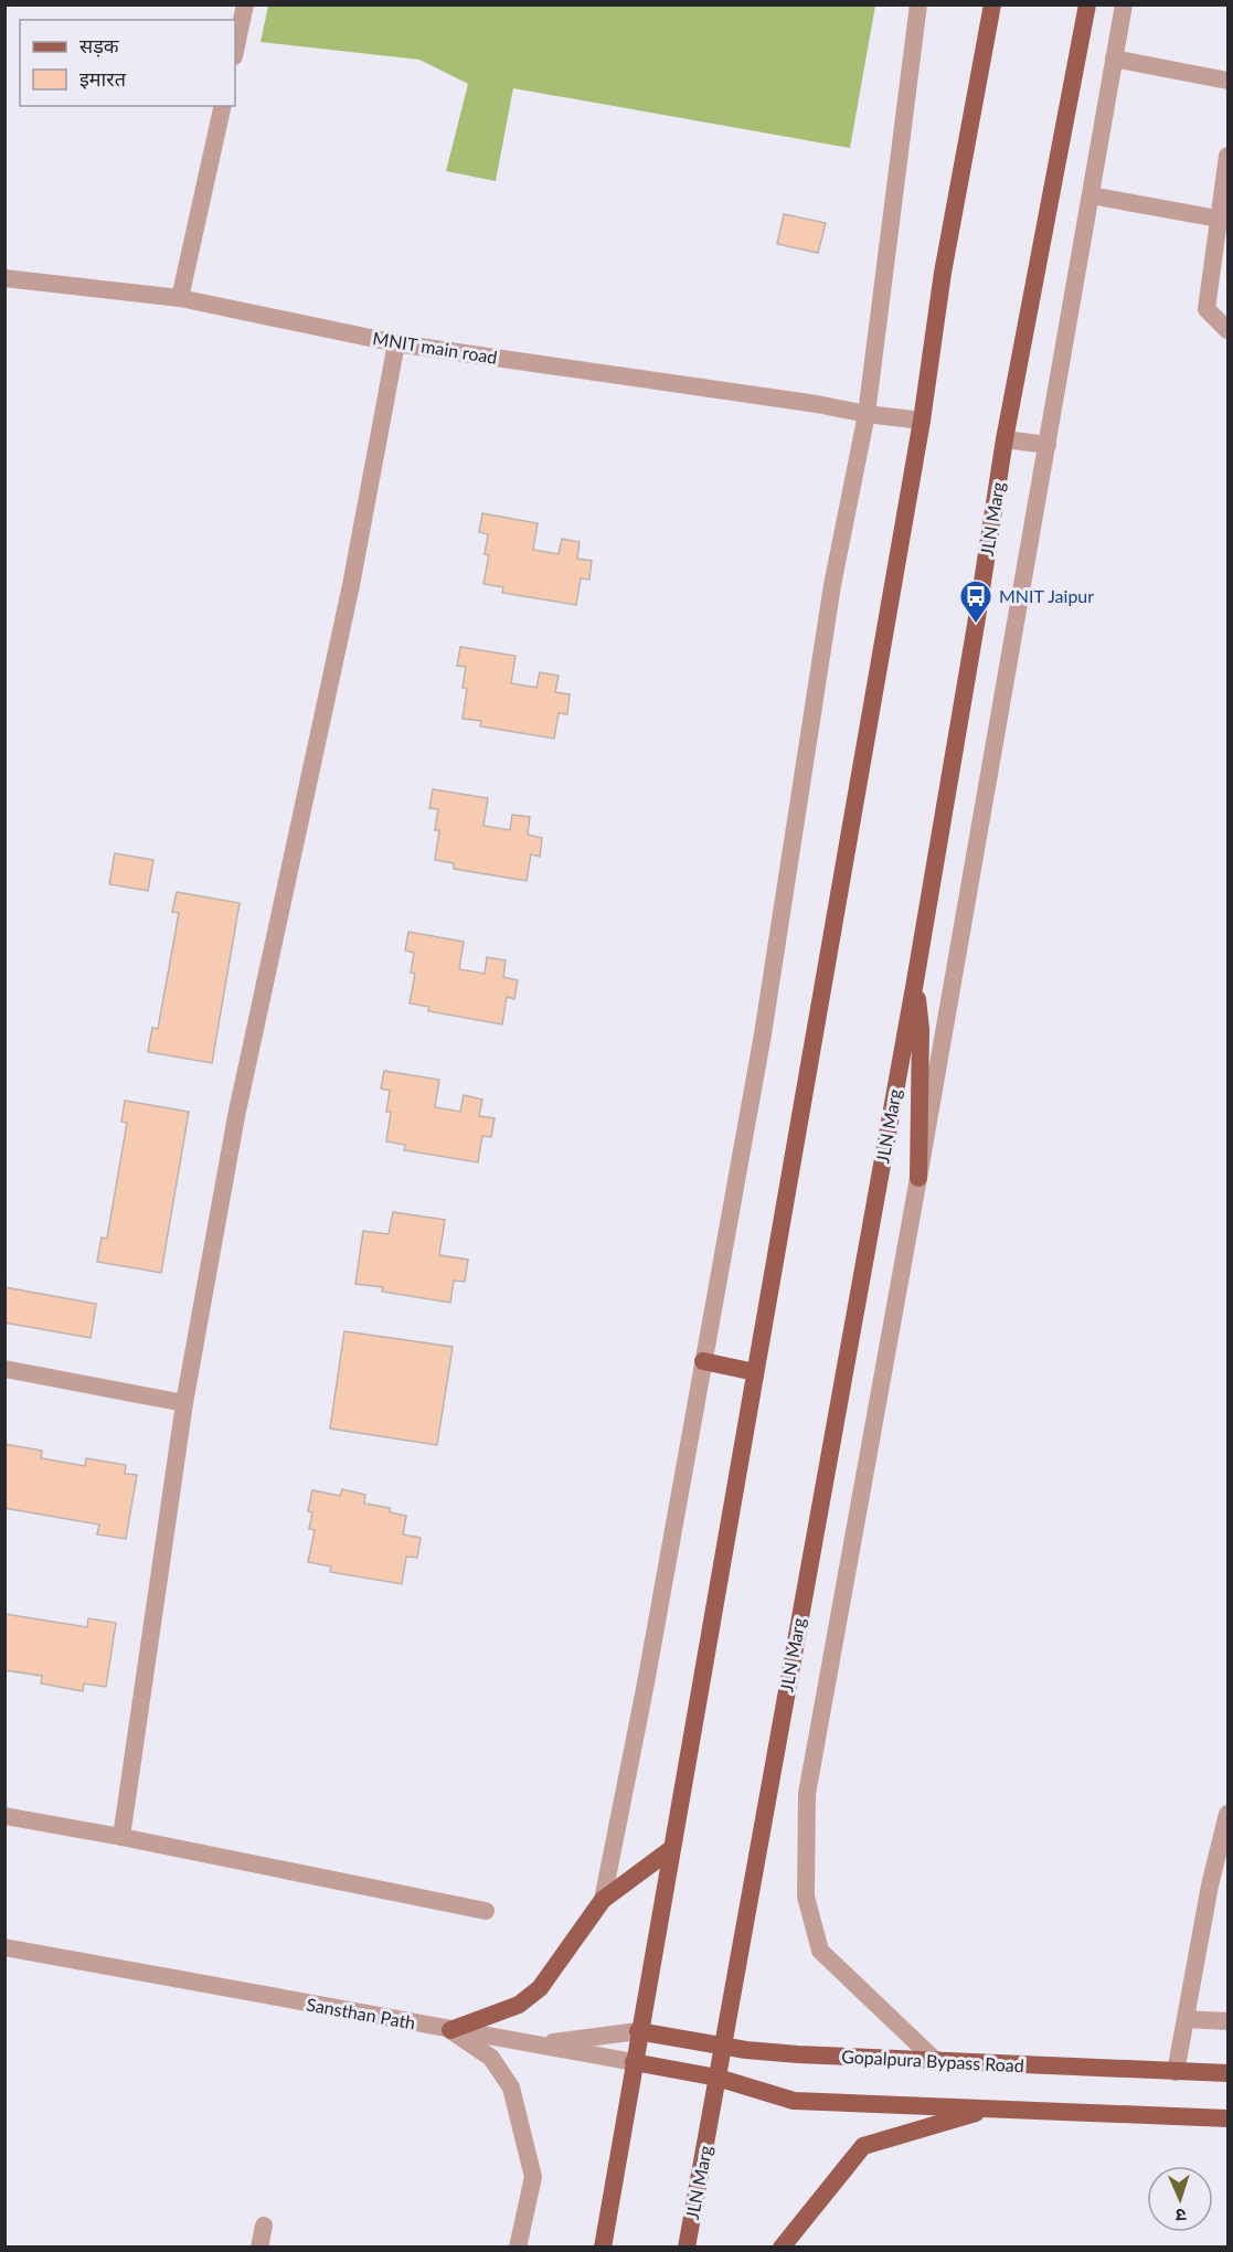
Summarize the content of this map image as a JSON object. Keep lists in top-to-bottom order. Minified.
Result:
{"streets":{"main road":["JLN Marg","Sansthan Path","Gopalpura Bypass Road"],"street":["MNIT main road"]},"crossings":[["JLN Marg","Sansthan Path"],["JLN Marg","Gopalpura Bypass Road"]],"places":{"bus stop":["MNIT Jaipur"]},"legend":["सड़क","इमारत"],"north":"bottom"}
